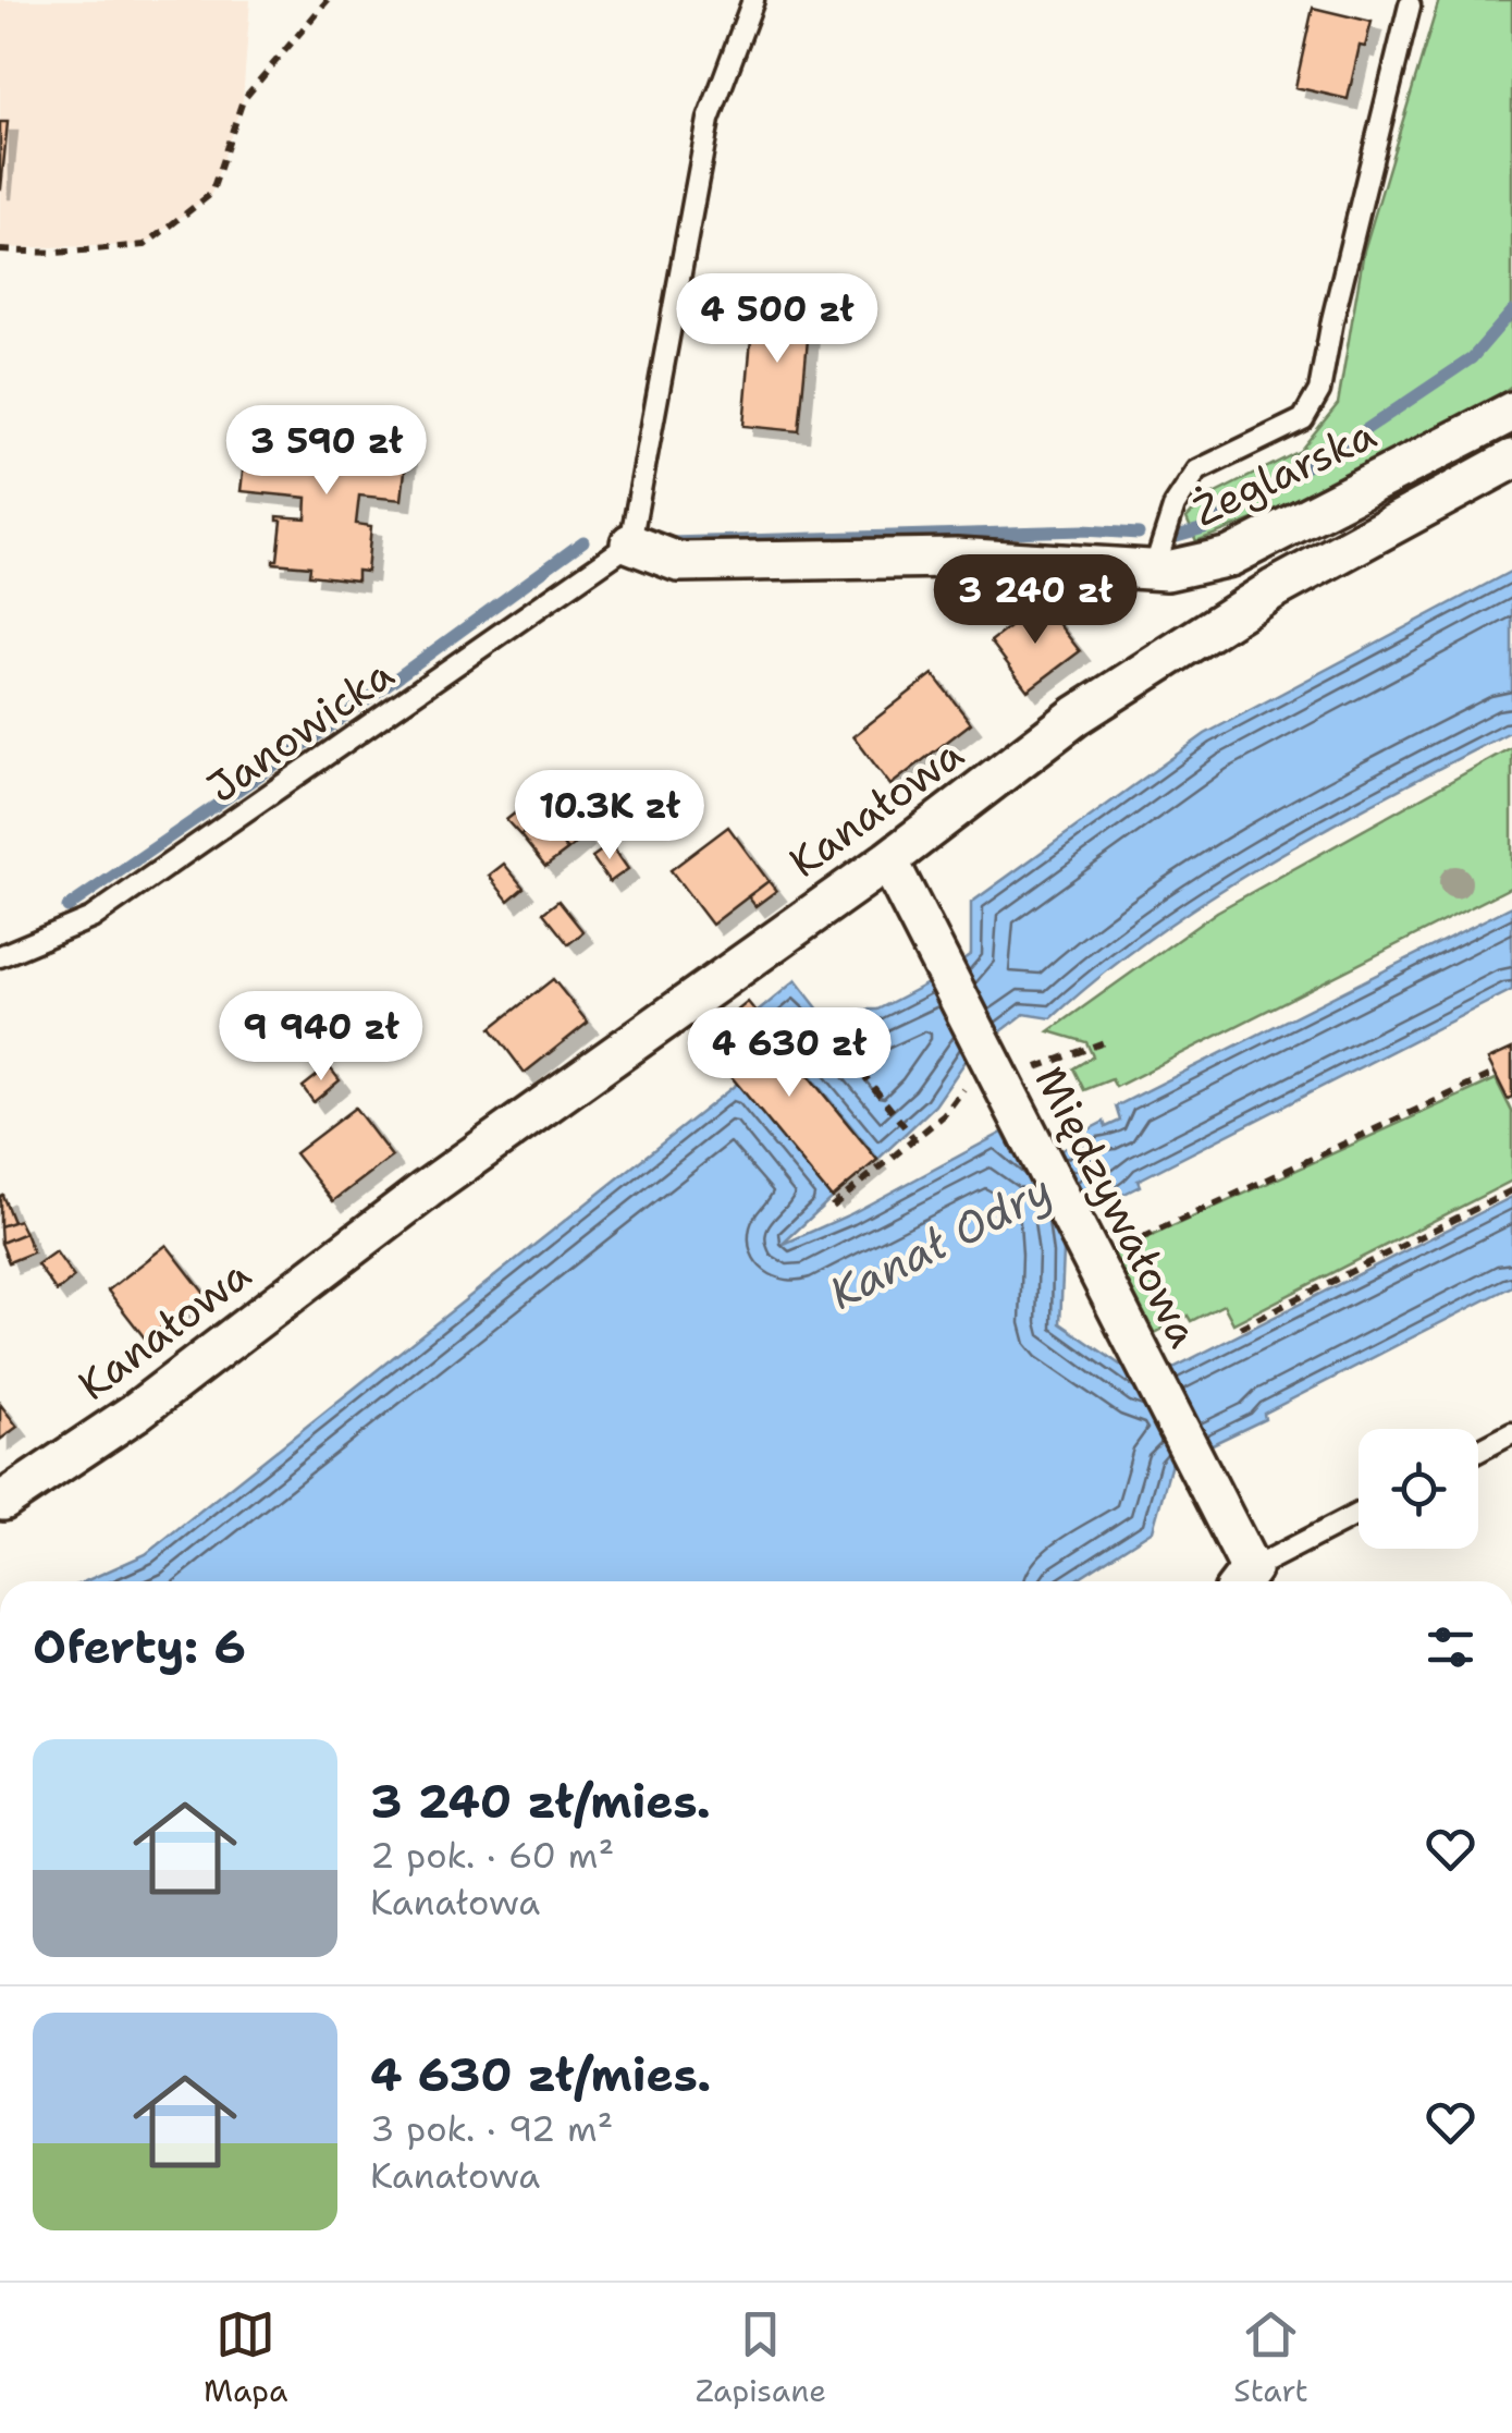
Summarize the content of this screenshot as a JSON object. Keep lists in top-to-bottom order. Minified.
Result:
{"streets":{"street":["Żeglarska","Kanałowa","Międzywałowa"],"lane":["Janowicka"]},"crossings":[["Żeglarska","Janowicka"],["Kanałowa","Międzywałowa"]],"water":["Kanał Odry"],"page":{"price":["4 500 zł","3 590 zł","3 240 zł","10.3K zł","9 940 zł","4 630 zł"],"heading":"Oferty: 6","list":[{"name":"3 240 zł/mies.","note":"2 pok. · 60 m² · Kanałowa"},{"name":"4 630 zł/mies.","note":"3 pok. · 92 m² · Kanałowa"}],"tabs":["Mapa","Zapisane","Start"]}}
